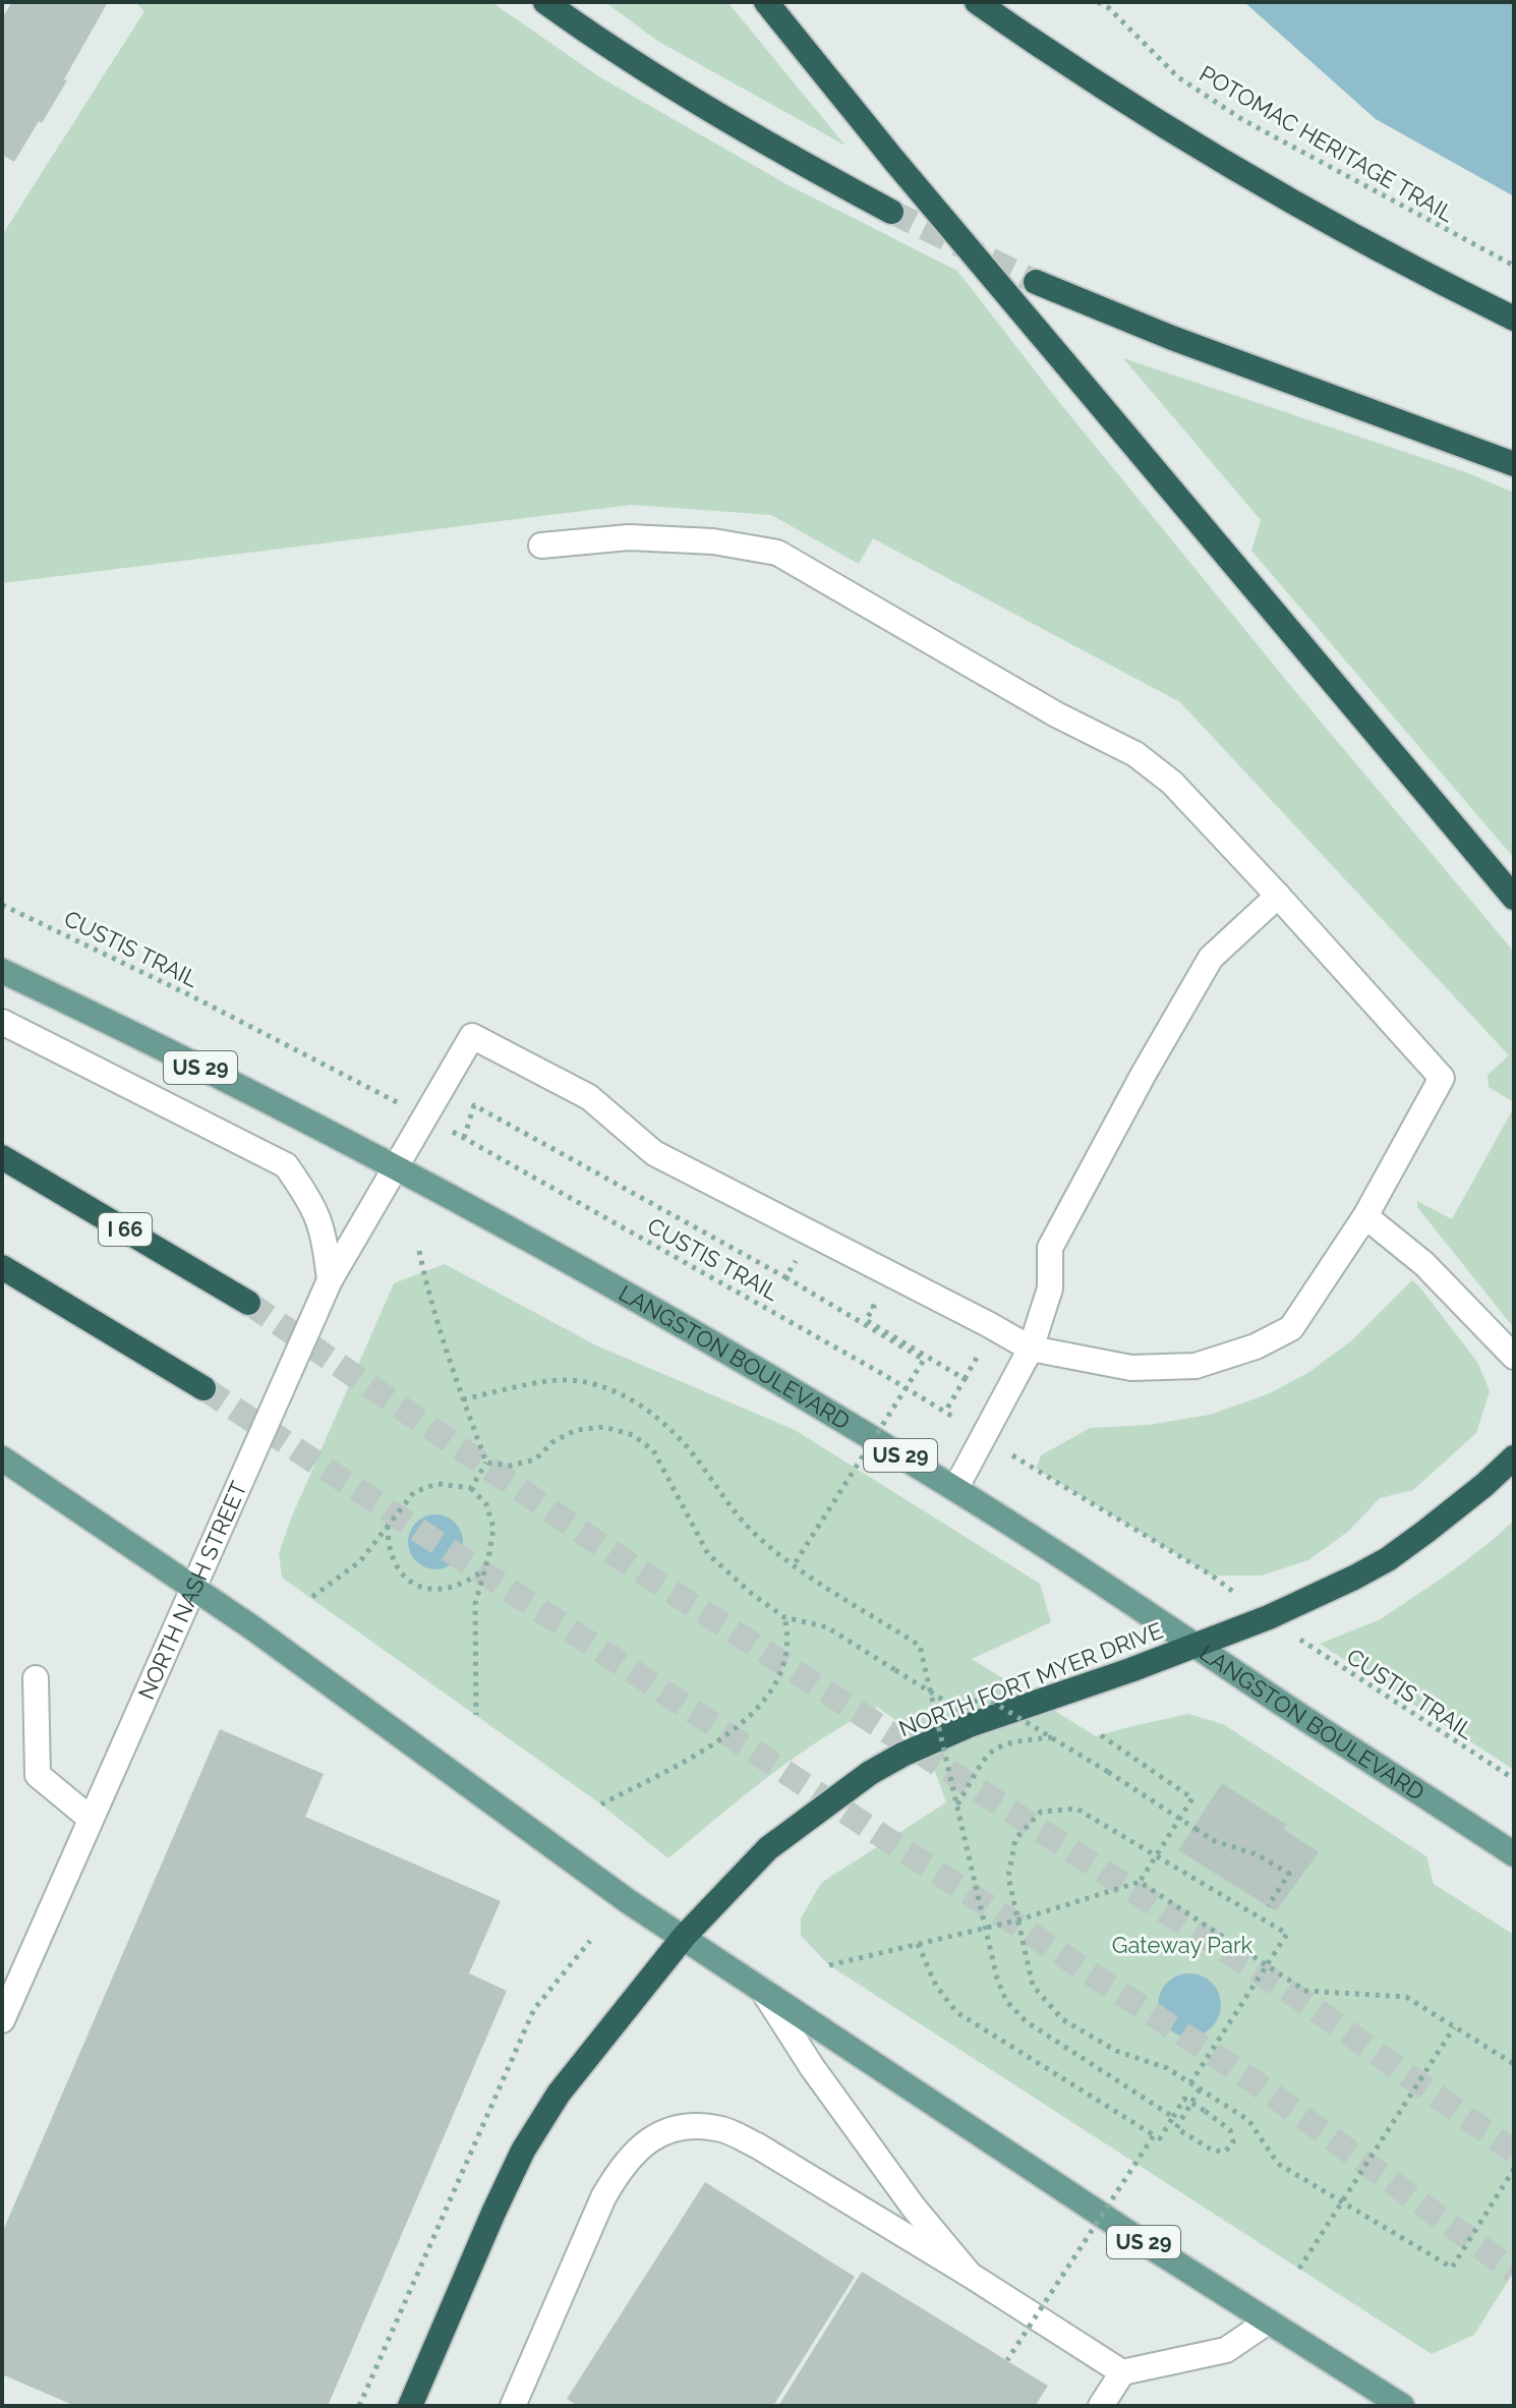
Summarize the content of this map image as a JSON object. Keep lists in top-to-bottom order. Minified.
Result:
{"streets":{"highway":["I 66","NORTH FORT MYER DRIVE"],"main road":["US 29","LANGSTON BOULEVARD"],"street":["NORTH NASH STREET"],"path":["POTOMAC HERITAGE TRAIL","CUSTIS TRAIL"]},"crossings":[["US 29","NORTH NASH STREET"],["US 29","NORTH FORT MYER DRIVE"],["LANGSTON BOULEVARD","NORTH NASH STREET"],["LANGSTON BOULEVARD","NORTH FORT MYER DRIVE"]],"parks":["Gateway Park"]}
